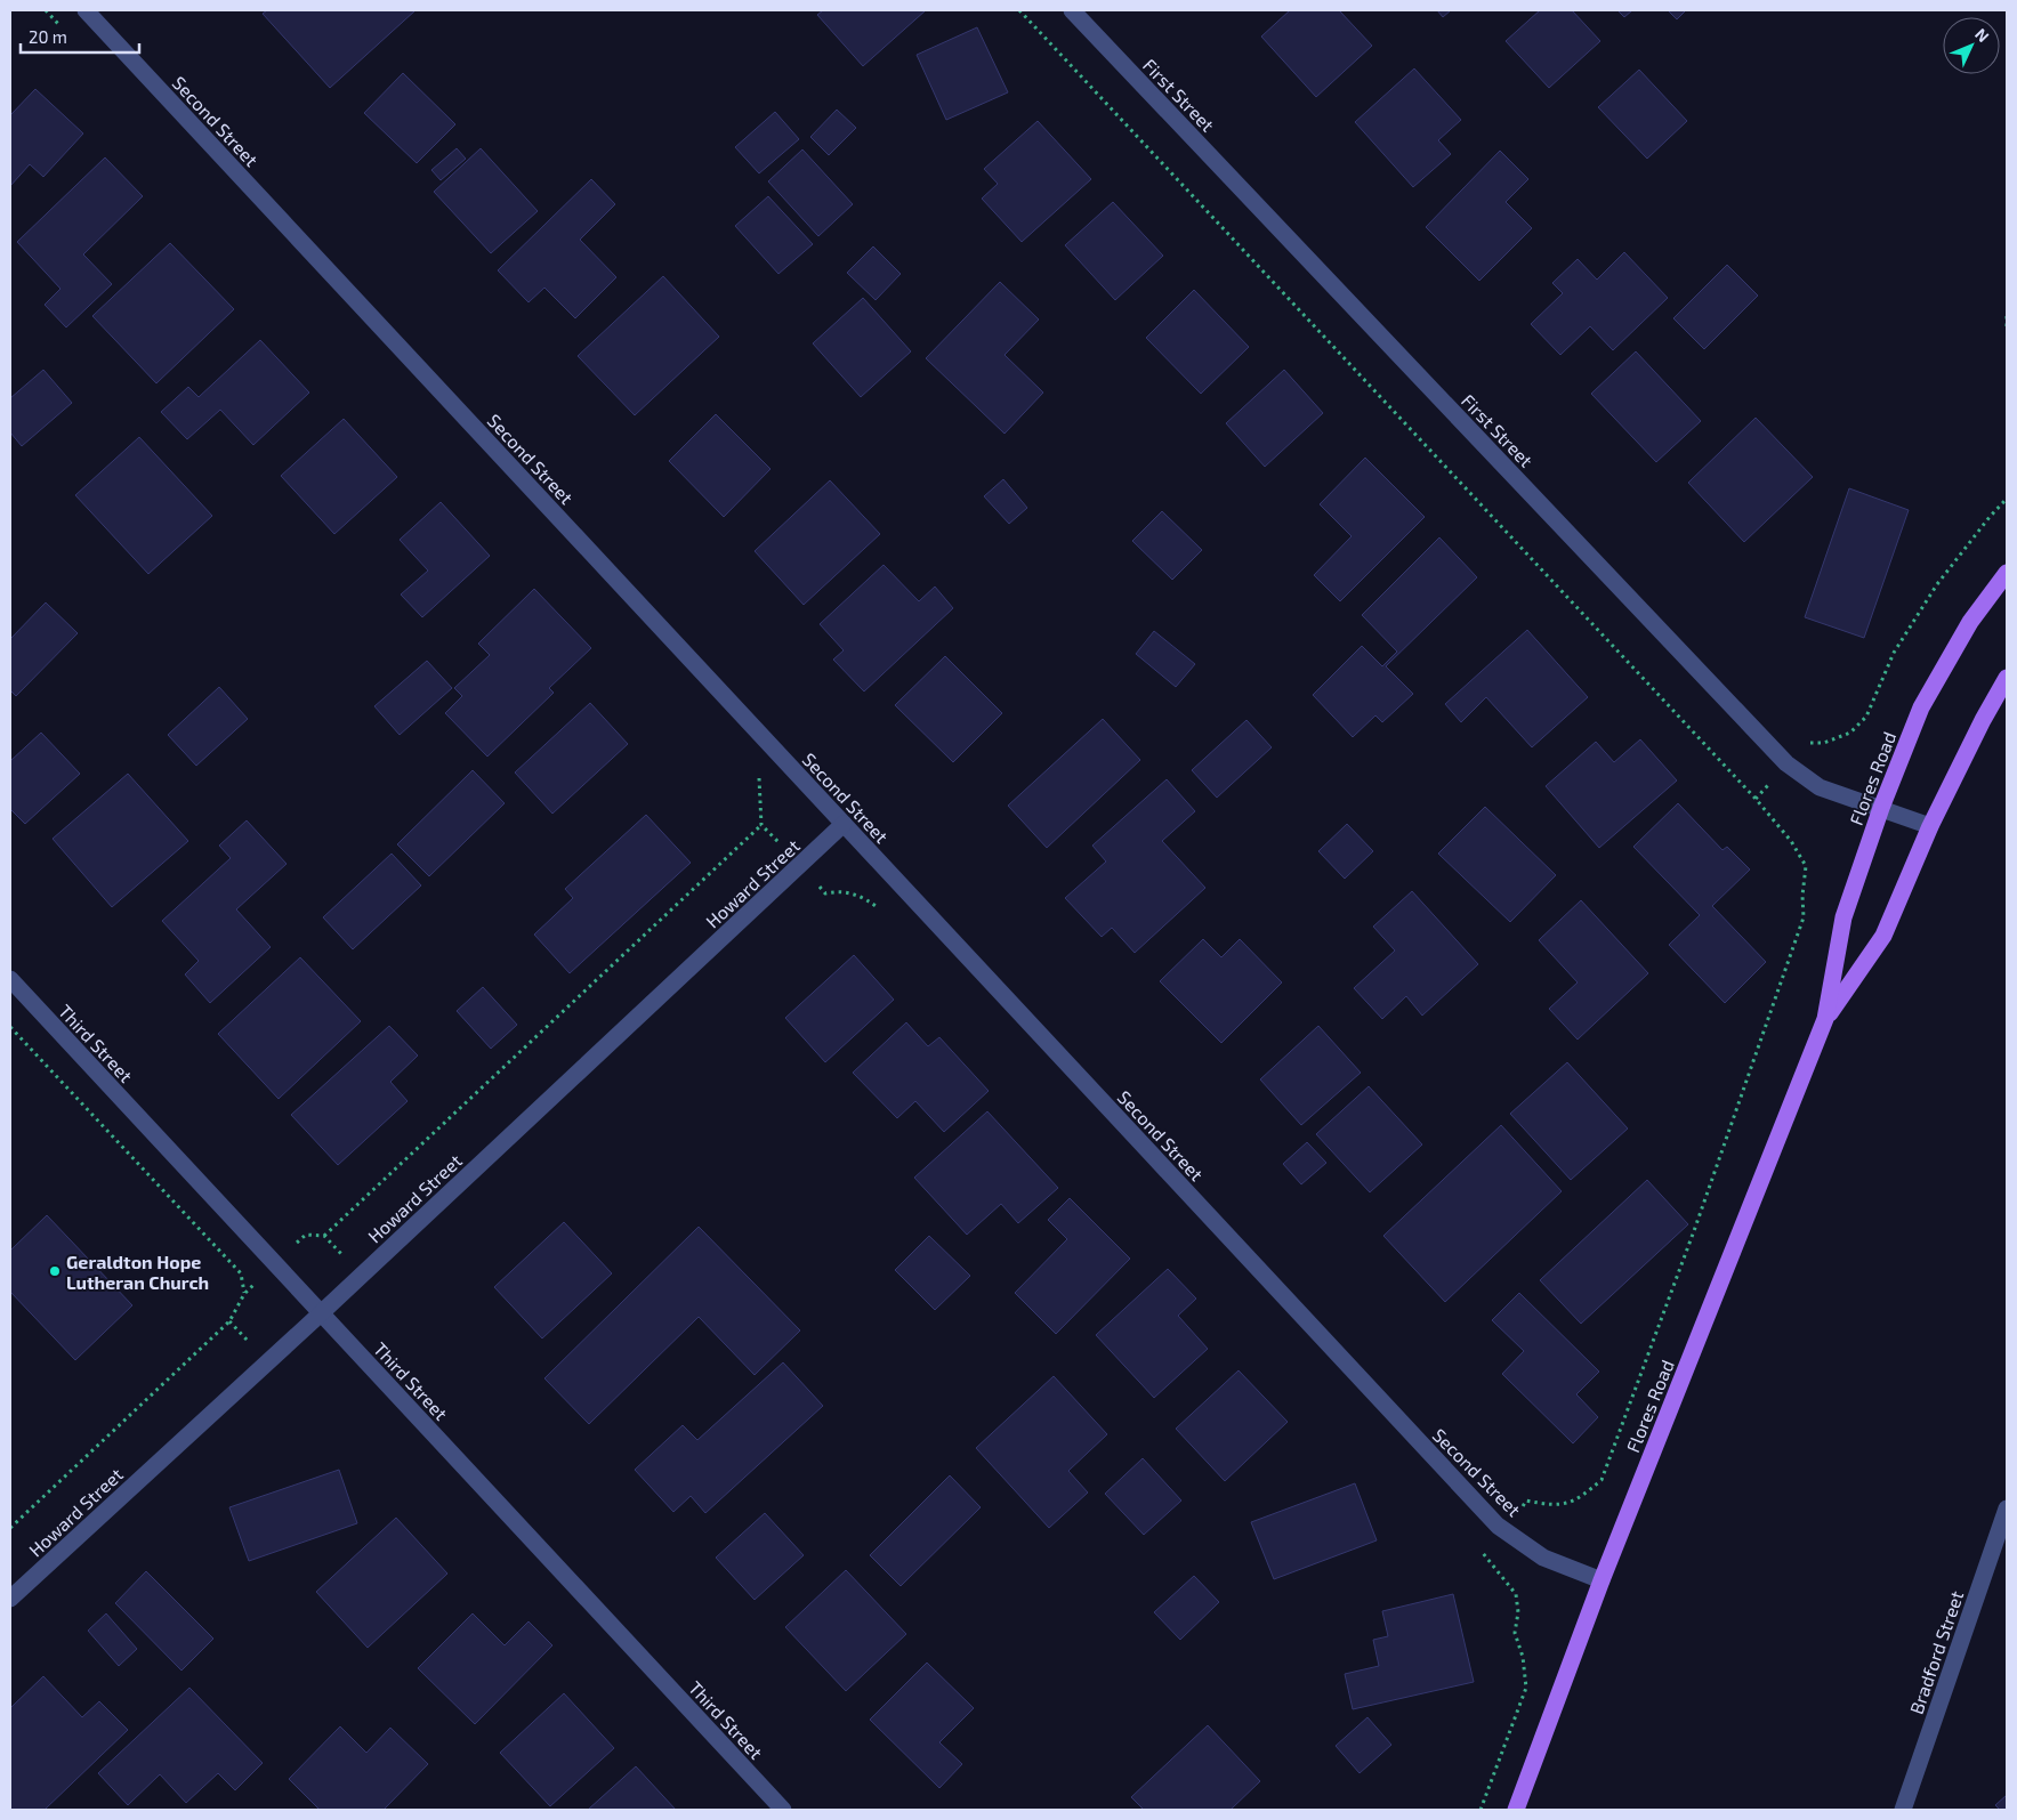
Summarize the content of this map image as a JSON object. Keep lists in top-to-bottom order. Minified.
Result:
{"streets":{"main road":["Flores Road"],"street":["First Street","Second Street","Howard Street","Third Street","Bradford Street"]},"crossings":[["First Street","Flores Road"],["Second Street","Flores Road"],["Second Street","Howard Street"],["Howard Street","Third Street"]],"places":["Geraldton Hope Lutheran Church"],"scale_bar":"20 m","north":"top right"}
